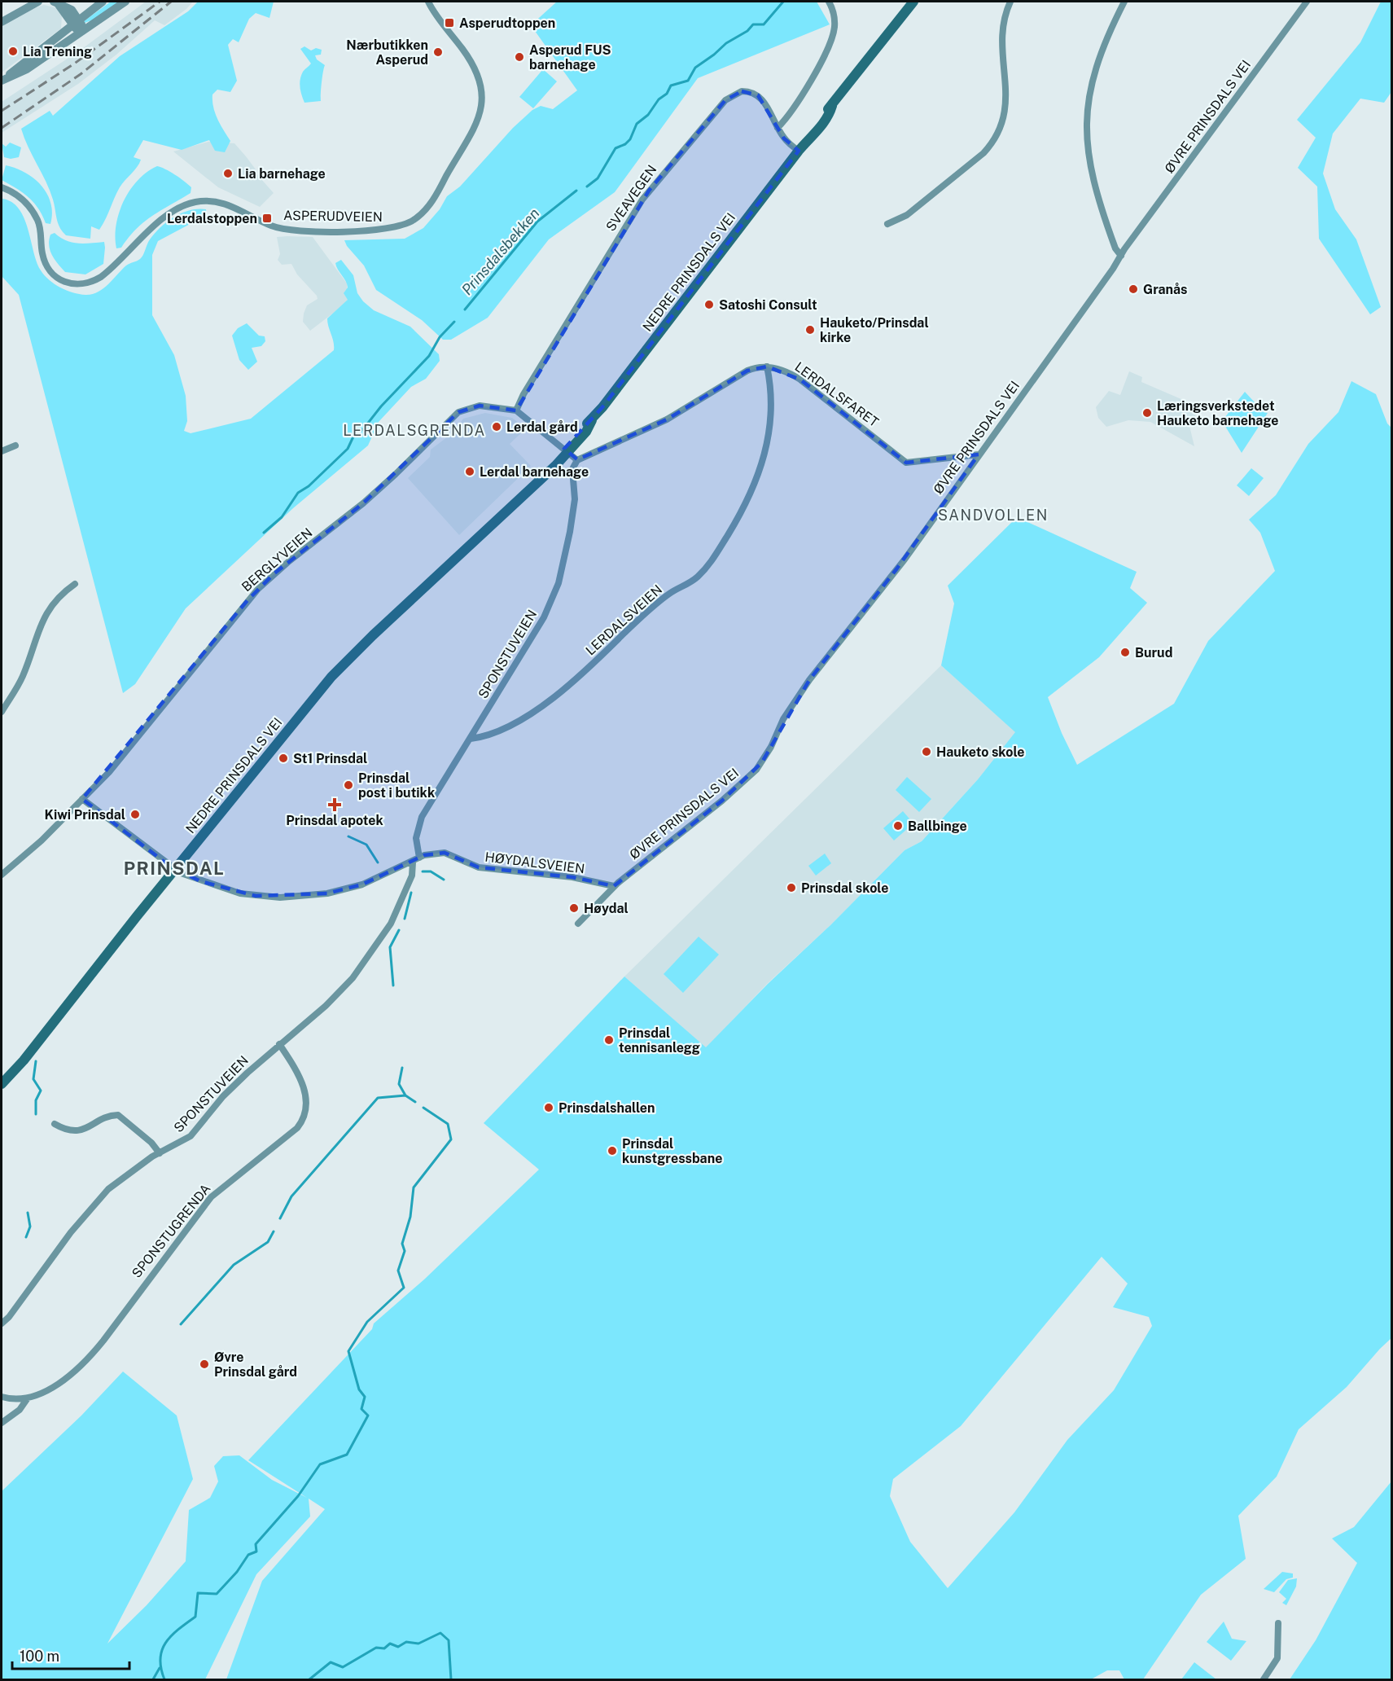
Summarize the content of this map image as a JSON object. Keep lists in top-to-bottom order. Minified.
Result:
{"streets":{"main road":["NEDRE PRINSDALS VEI"],"street":["ØVRE PRINSDALS VEI","SVEAVEGEN","ASPERUDVEIEN","LERDALSFARET","BERGLYVEIEN","LERDALSVEIEN","SPONSTUVEIEN","HØYDALSVEIEN","SPONSTUGRENDA"]},"crossings":[["ØVRE PRINSDALS VEI","LERDALSFARET"],["ØVRE PRINSDALS VEI","HØYDALSVEIEN"],["SVEAVEGEN","NEDRE PRINSDALS VEI"],["SVEAVEGEN","BERGLYVEIEN"],["NEDRE PRINSDALS VEI","HØYDALSVEIEN"],["LERDALSFARET","LERDALSVEIEN"],["BERGLYVEIEN","HØYDALSVEIEN"],["LERDALSVEIEN","SPONSTUVEIEN"],["SPONSTUVEIEN","HØYDALSVEIEN"],["SPONSTUVEIEN","SPONSTUGRENDA"]],"districts":["LERDALSGRENDA","SANDVOLLEN","PRINSDAL"],"water":["Prinsdalsbekken"],"places":{"transit":["Asperudtoppen","Lerdalstoppen"],"other":["Lia Trening","Nærbutikken Asperud","Asperud FUS barnehage","Lia barnehage","Granås","Satoshi Consult","Hauketo/Prinsdal kirke","Læringsverkstedet Hauketo barnehage","Lerdal gård","Lerdal barnehage","Burud","Hauketo skole","St1 Prinsdal","Prinsdal post i butikk","Kiwi Prinsdal","Ballbinge","Prinsdal skole","Høydal","Prinsdal tennisanlegg","Prinsdalshallen","Prinsdal kunstgressbane","Øvre Prinsdal gård"],"health":["Prinsdal apotek"]},"scale_bar":"100 m"}
